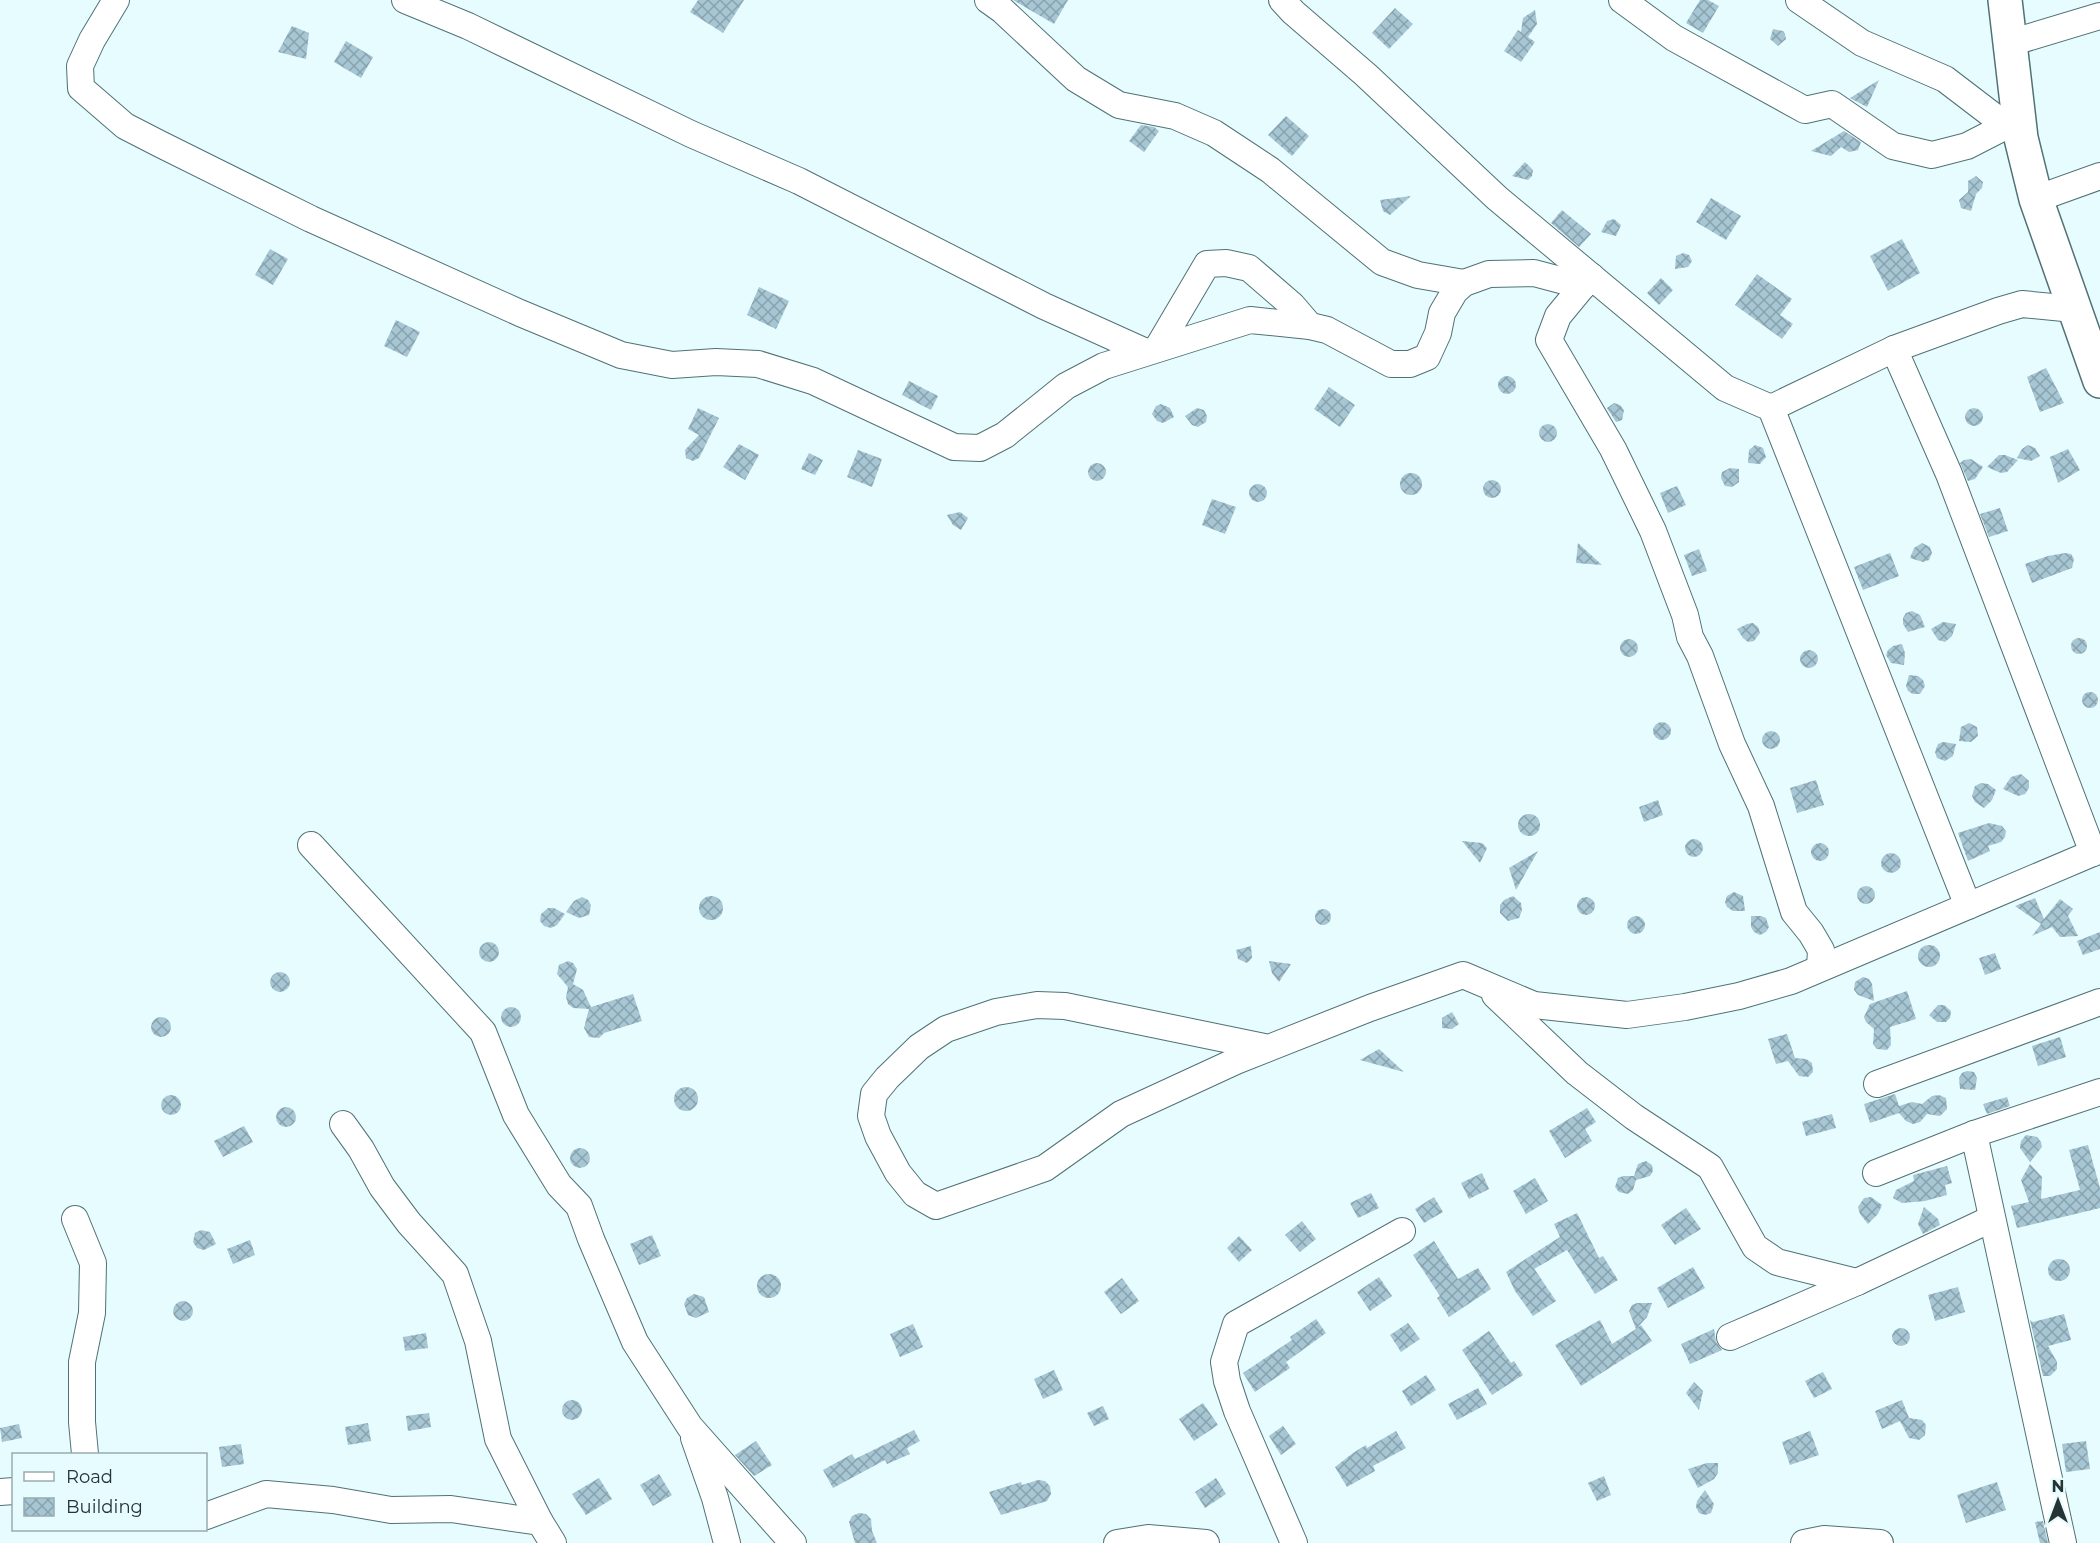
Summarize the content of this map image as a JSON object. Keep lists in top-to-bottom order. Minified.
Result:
{"legend":["Road","Building"],"north":"top"}
